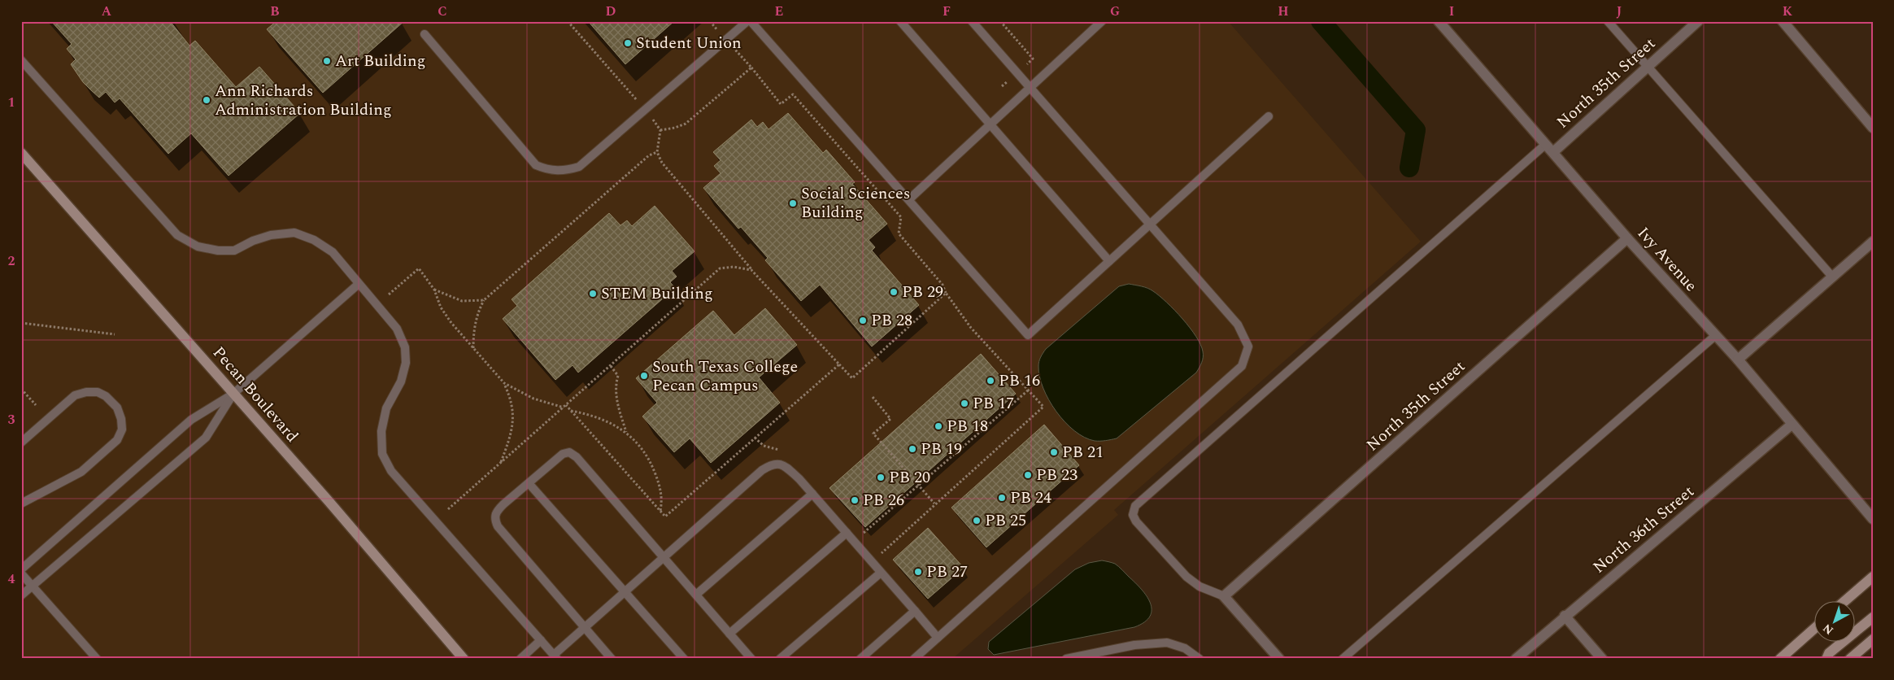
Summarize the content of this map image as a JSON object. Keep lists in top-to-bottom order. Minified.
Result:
{"streets":{"main road":["Pecan Boulevard"],"street":["North 35th Street","Ivy Avenue","North 36th Street"]},"crossings":[["North 35th Street","Ivy Avenue"],["Ivy Avenue","North 36th Street"]],"places":["Student Union","Art Building","Ann Richards Administration Building","Social Sciences Building","PB 29","STEM Building","PB 28","South Texas College Pecan Campus","PB 16","PB 17","PB 18","PB 19","PB 21","PB 23","PB 20","PB 24","PB 26","PB 25","PB 27"],"north":"bottom left","grid":{"columns":["A","B","C","D","E","F","G","H","I","J","K"],"rows":["1","2","3","4"]}}
